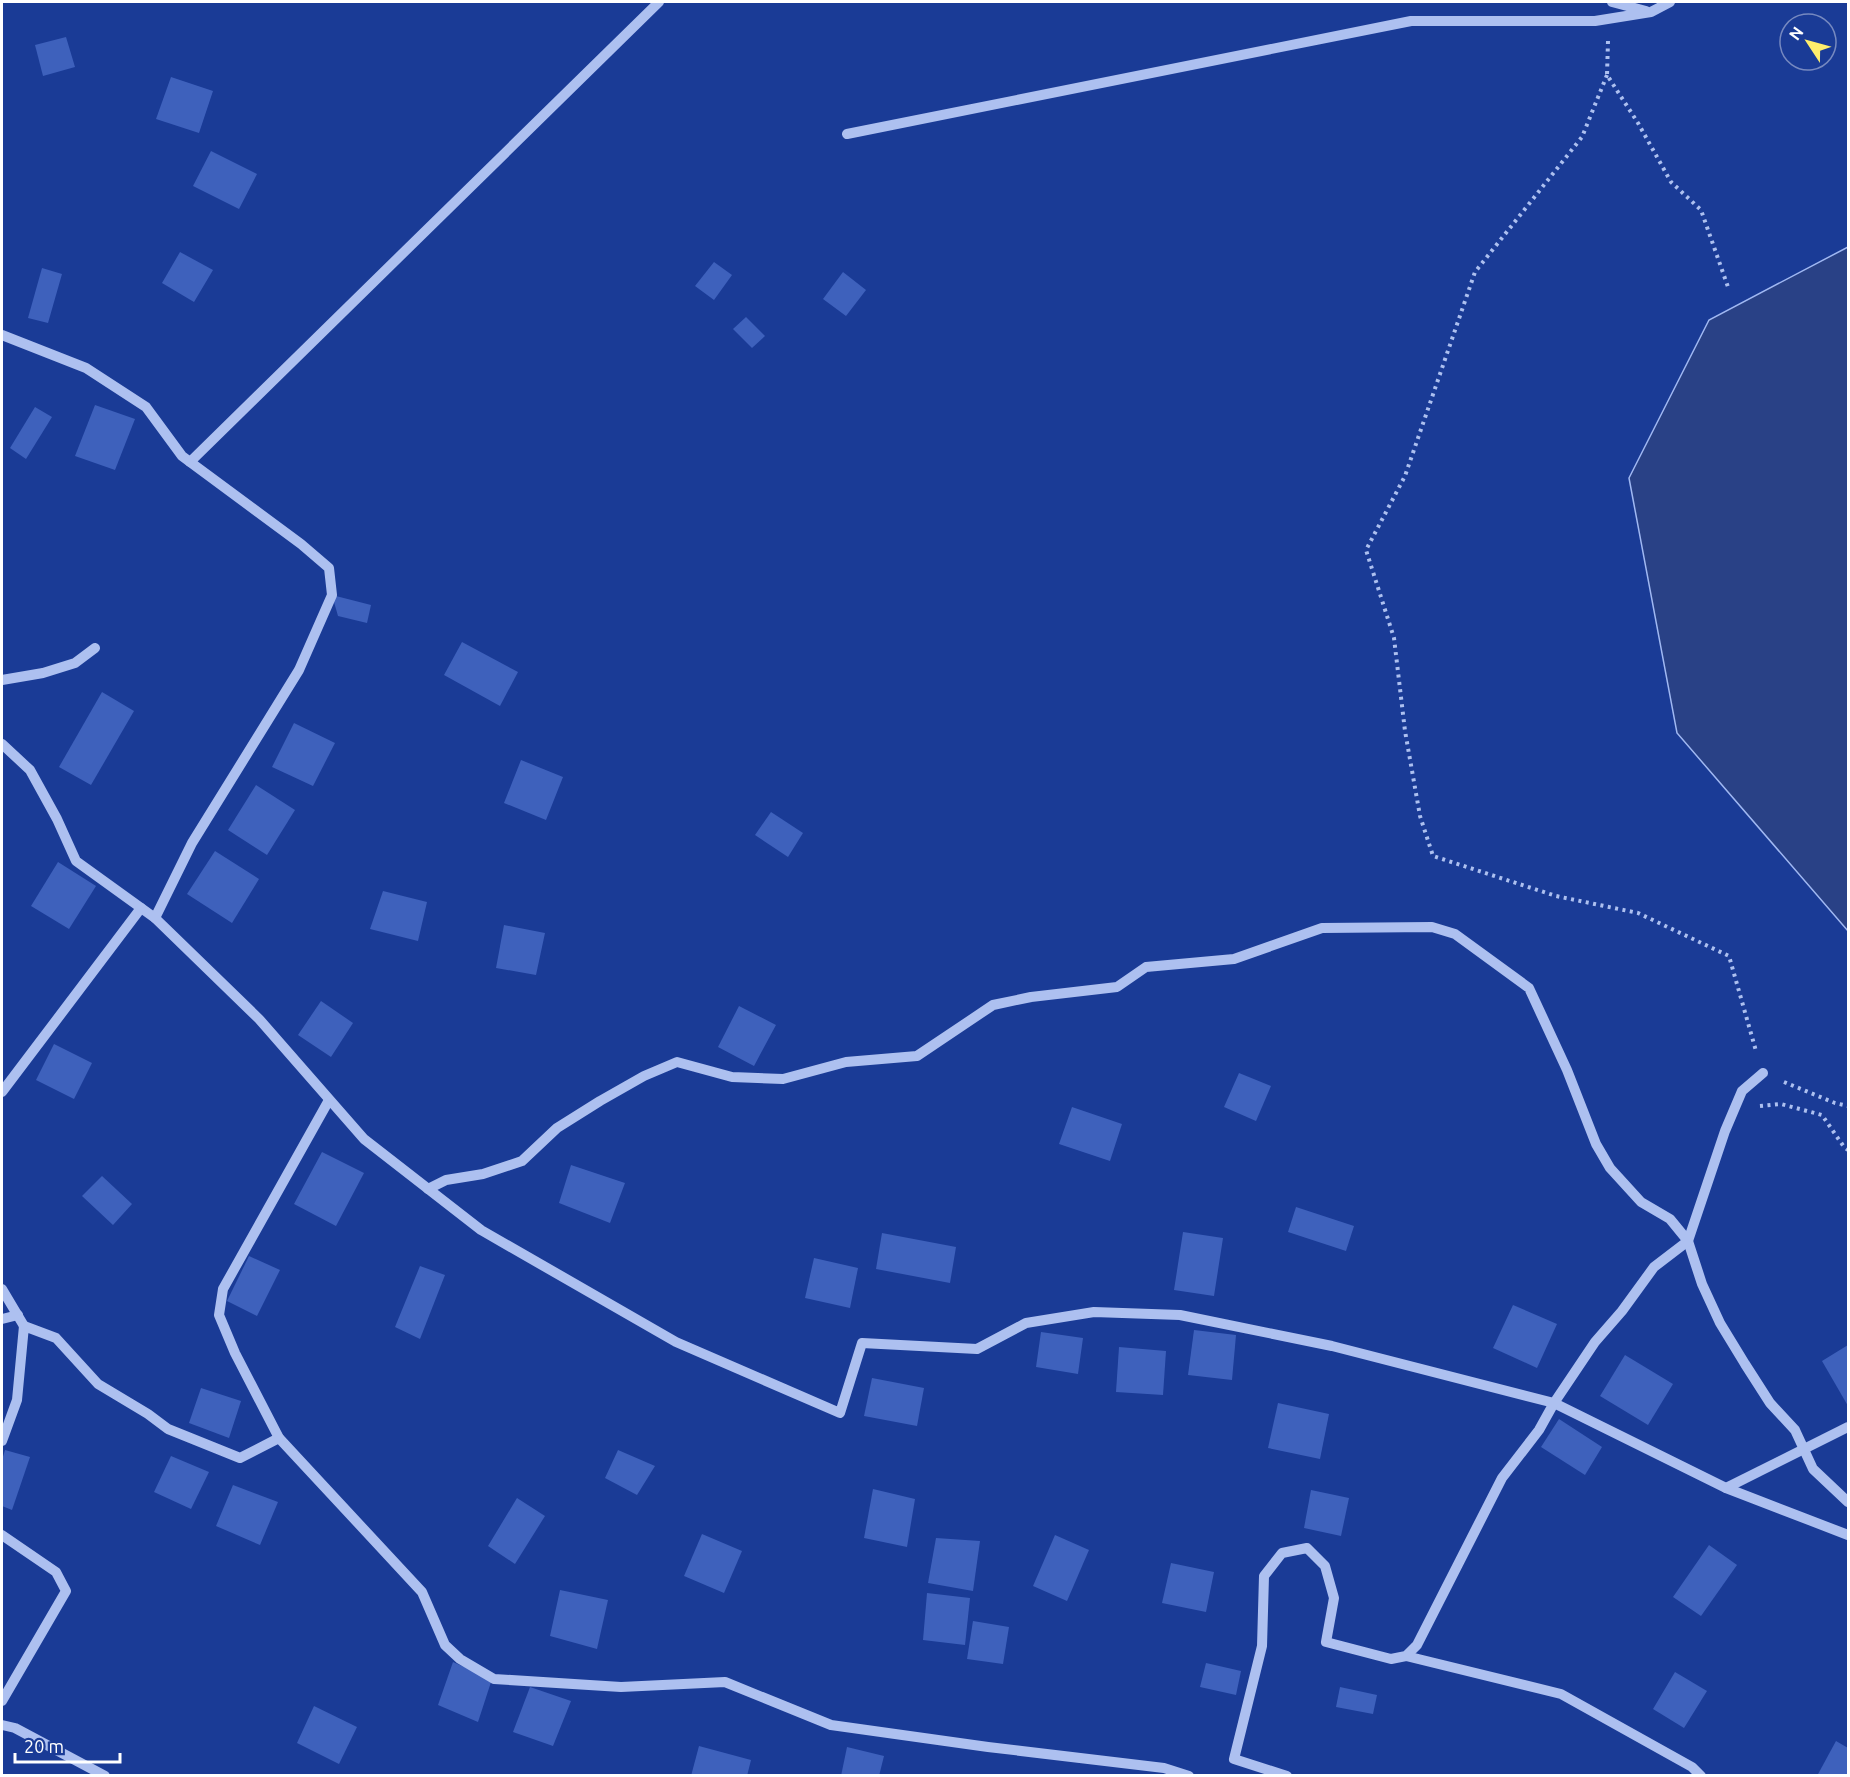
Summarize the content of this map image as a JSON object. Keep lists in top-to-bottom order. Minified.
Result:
{"scale_bar":"20 m","north":"top left"}
